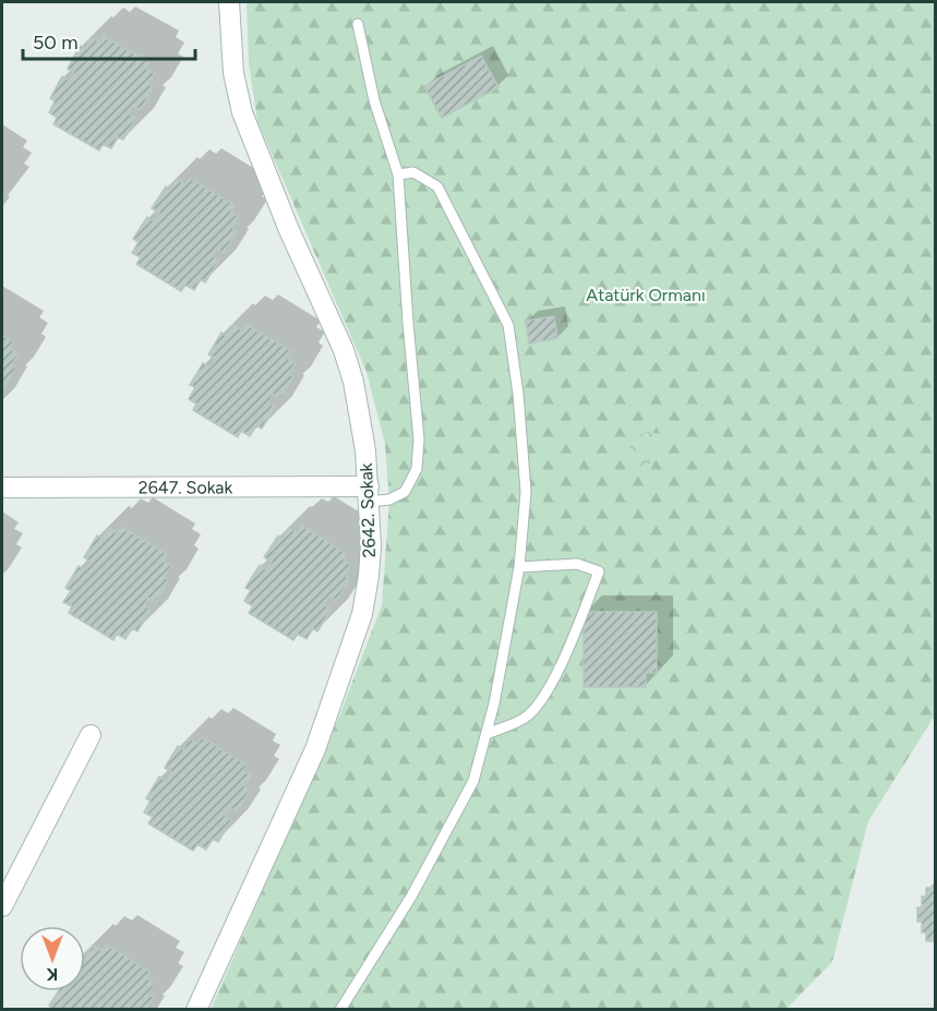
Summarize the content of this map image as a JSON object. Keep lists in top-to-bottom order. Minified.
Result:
{"streets":{"street":["2647. Sokak","2642. Sokak"]},"crossings":[["2647. Sokak","2642. Sokak"]],"parks":["Atatürk Ormanı"],"scale_bar":"50 m","north":"bottom"}
